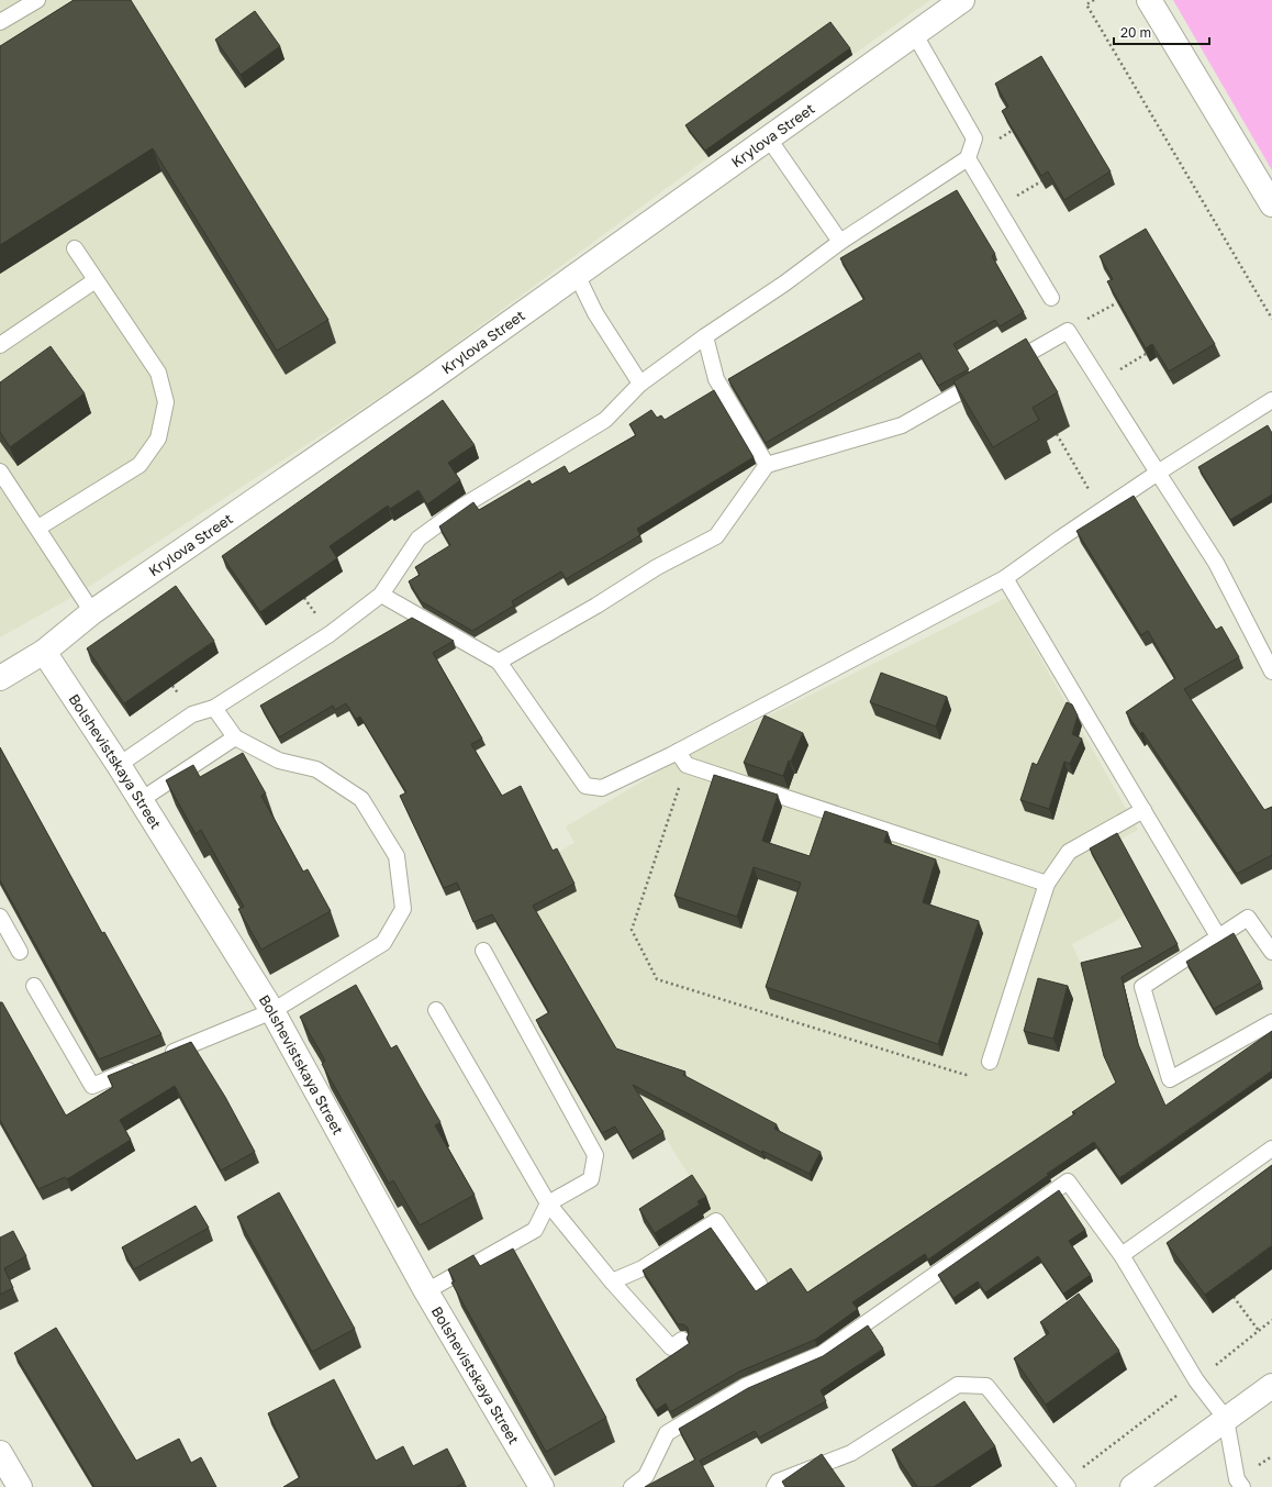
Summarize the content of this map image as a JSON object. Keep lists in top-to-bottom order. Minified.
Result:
{"streets":{"street":["Krylova Street","Bolshevistskaya Street"]},"crossings":[["Krylova Street","Bolshevistskaya Street"]],"scale_bar":"20 m"}
